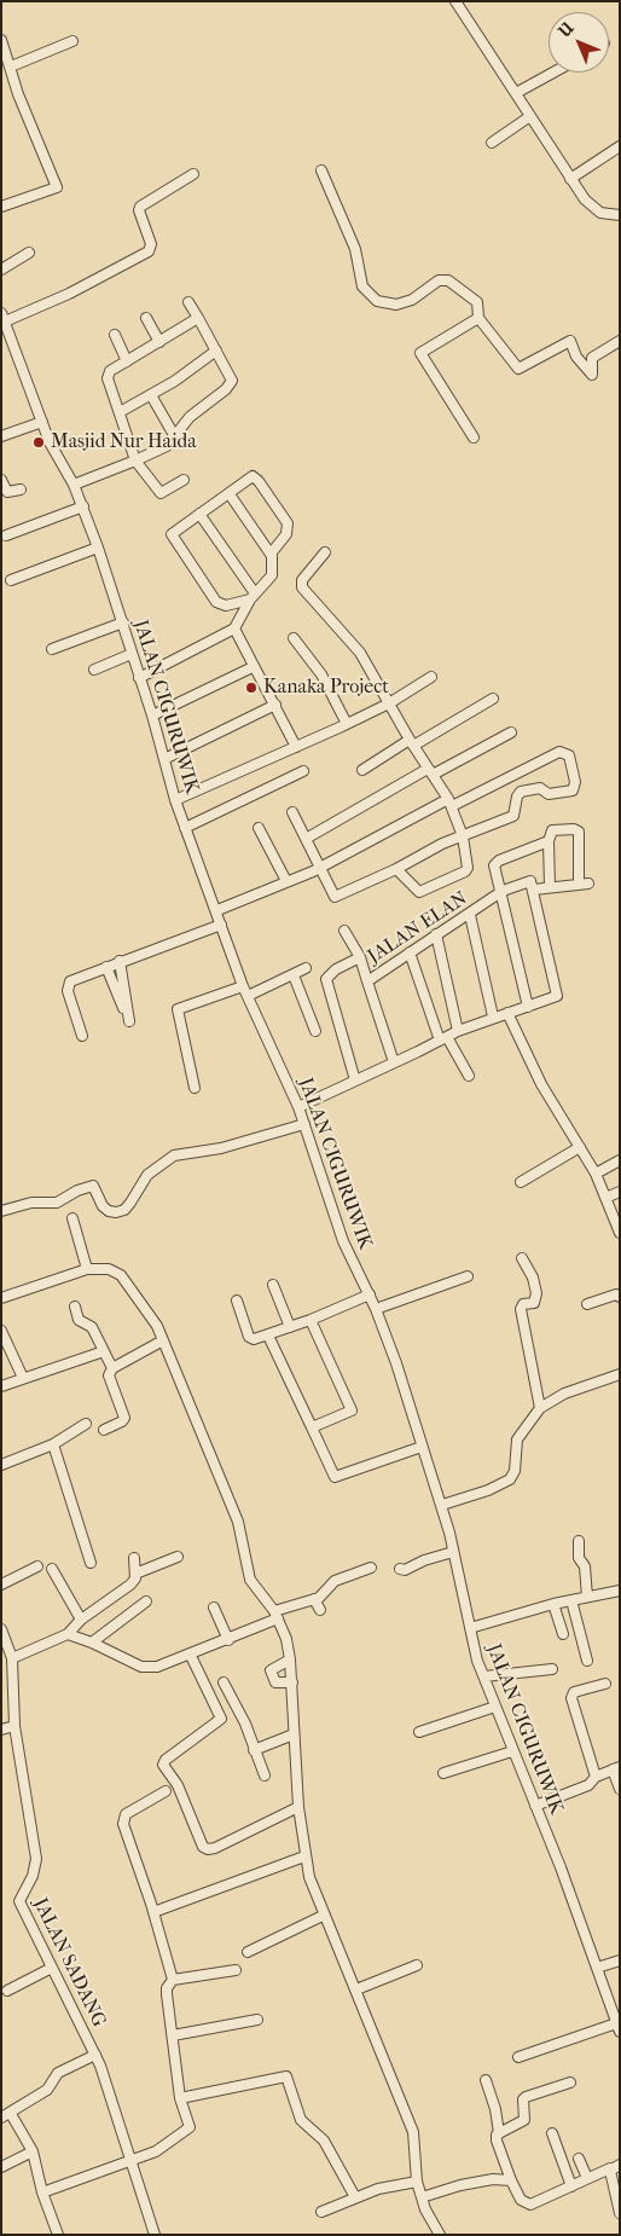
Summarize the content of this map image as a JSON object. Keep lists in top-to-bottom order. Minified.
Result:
{"streets":{"street":["JALAN CIGURUWIK","JALAN ELAN","JALAN SADANG"]},"places":["Masjid Nur Haida","Kanaka Project"],"north":"top left"}
